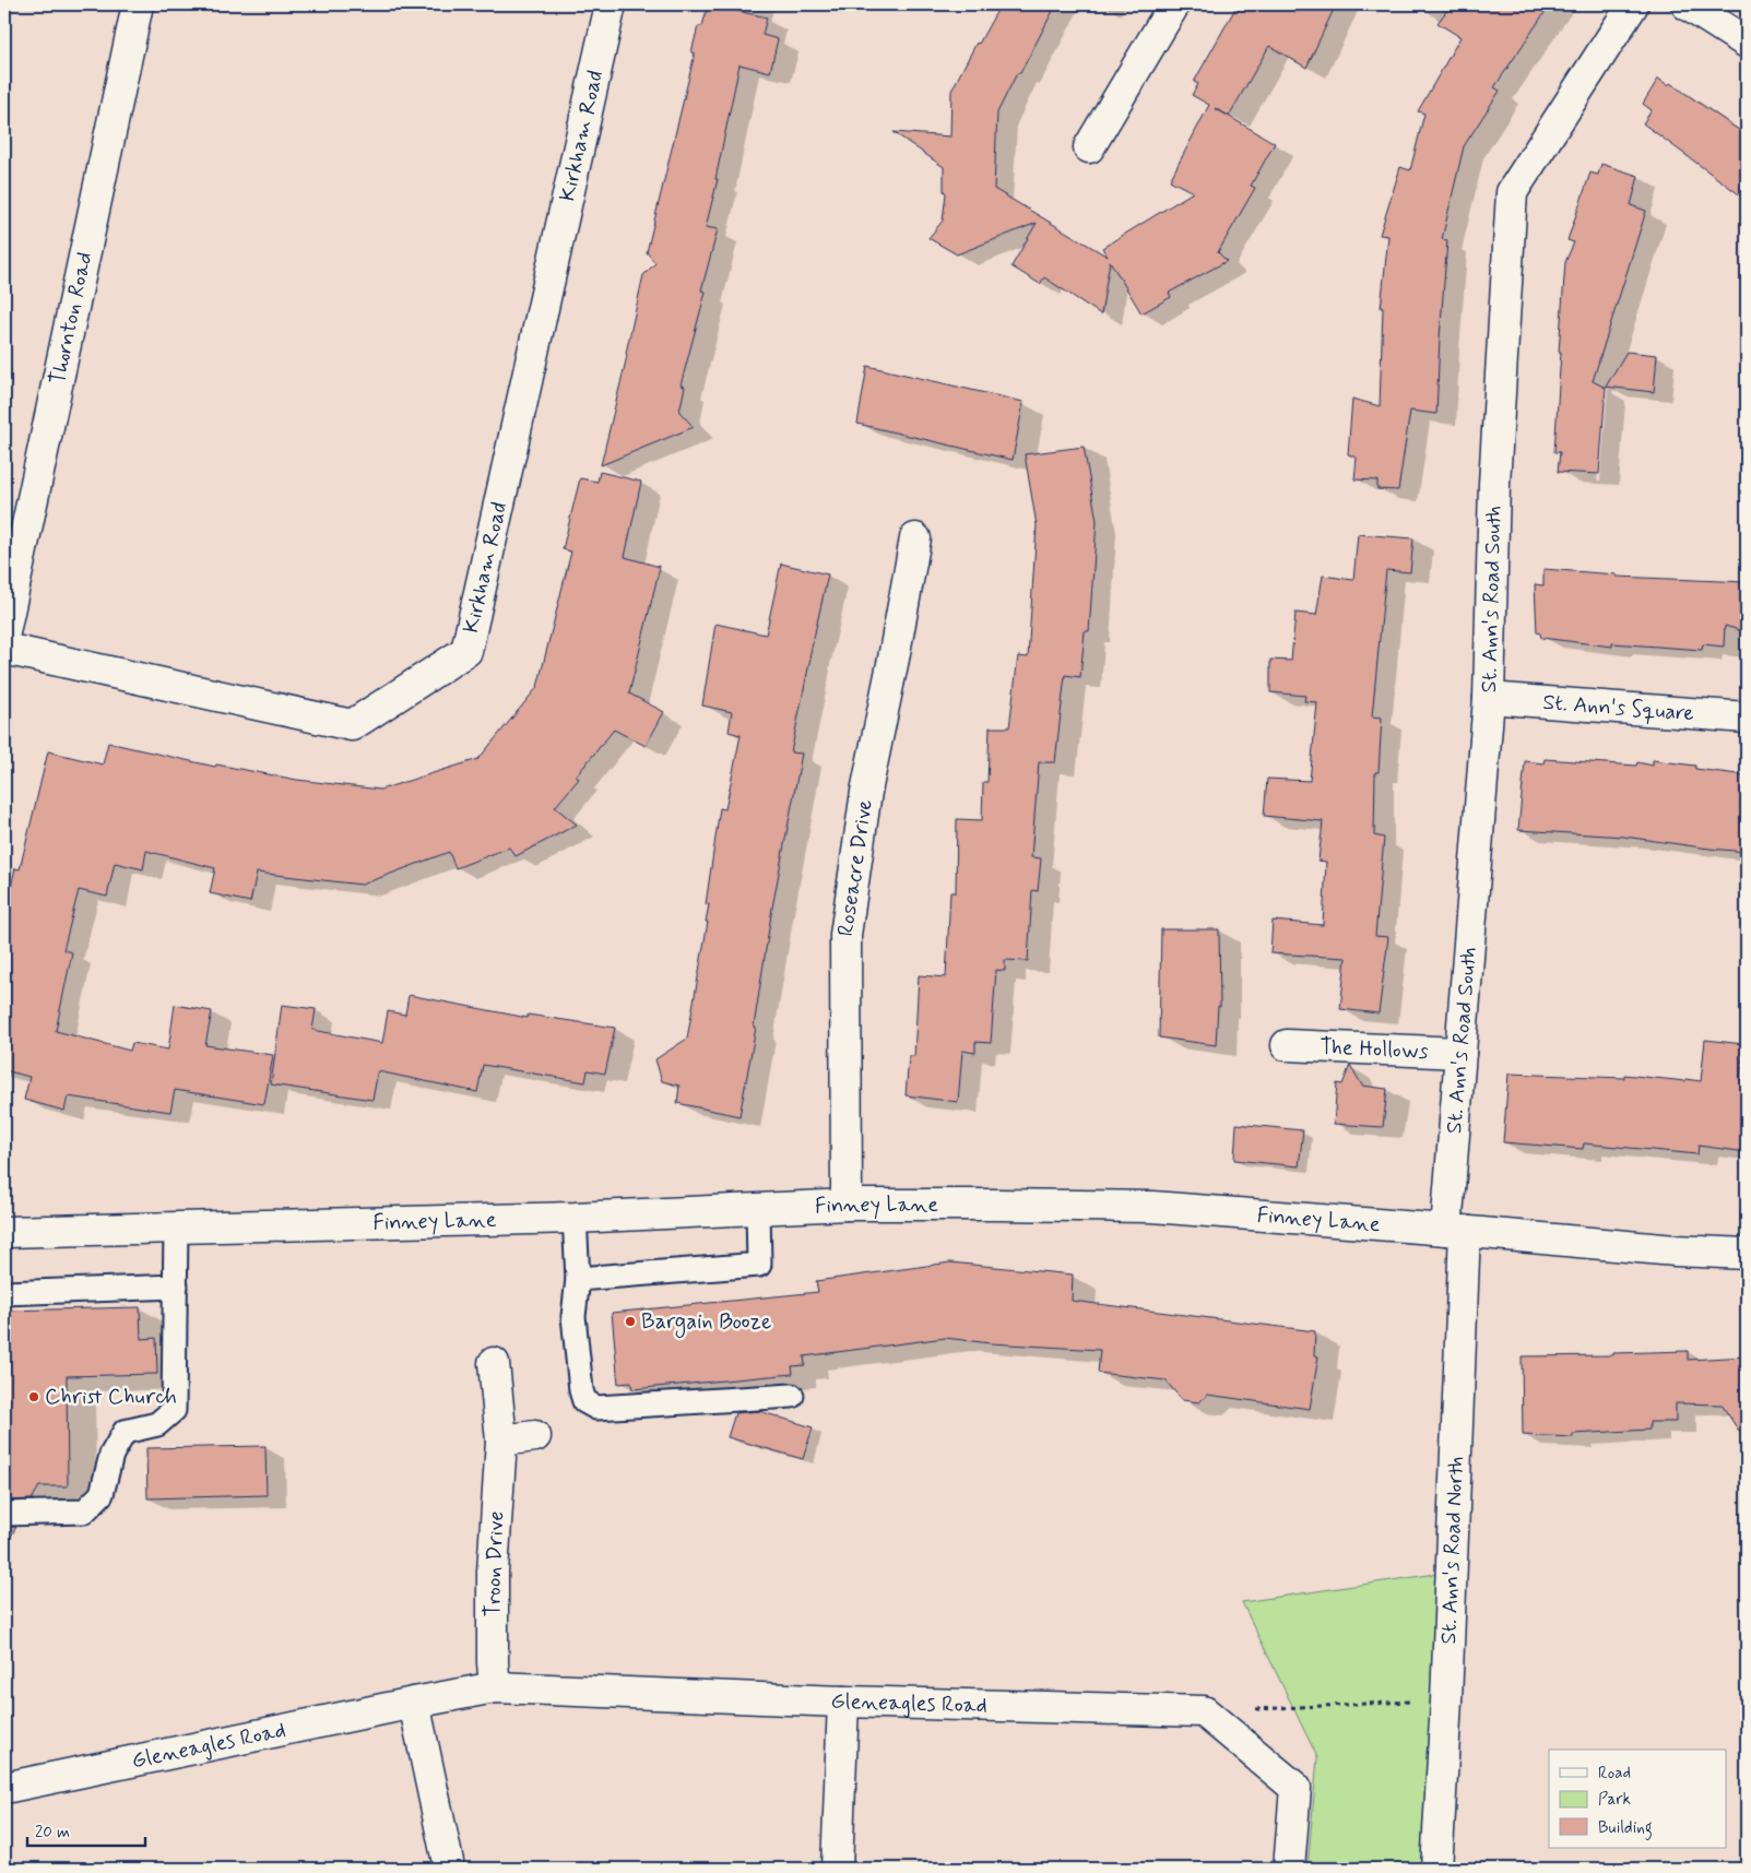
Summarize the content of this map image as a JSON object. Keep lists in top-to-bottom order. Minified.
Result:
{"streets":{"street":["Kirkham Road","Thornton Road","St. Ann's Road South","St. Ann's Square","Roseacre Drive","The Hollows","Finney Lane","St. Ann's Road North","Troon Drive","Gleneagles Road"]},"crossings":[["St. Ann's Road South","St. Ann's Square"],["St. Ann's Road South","The Hollows"],["St. Ann's Road South","Finney Lane"],["St. Ann's Road South","St. Ann's Road North"],["Roseacre Drive","Finney Lane"],["Finney Lane","St. Ann's Road North"],["Troon Drive","Gleneagles Road"]],"places":["Bargain Booze","Christ Church"],"legend":["Road","Park","Building"],"scale_bar":"20 m"}
